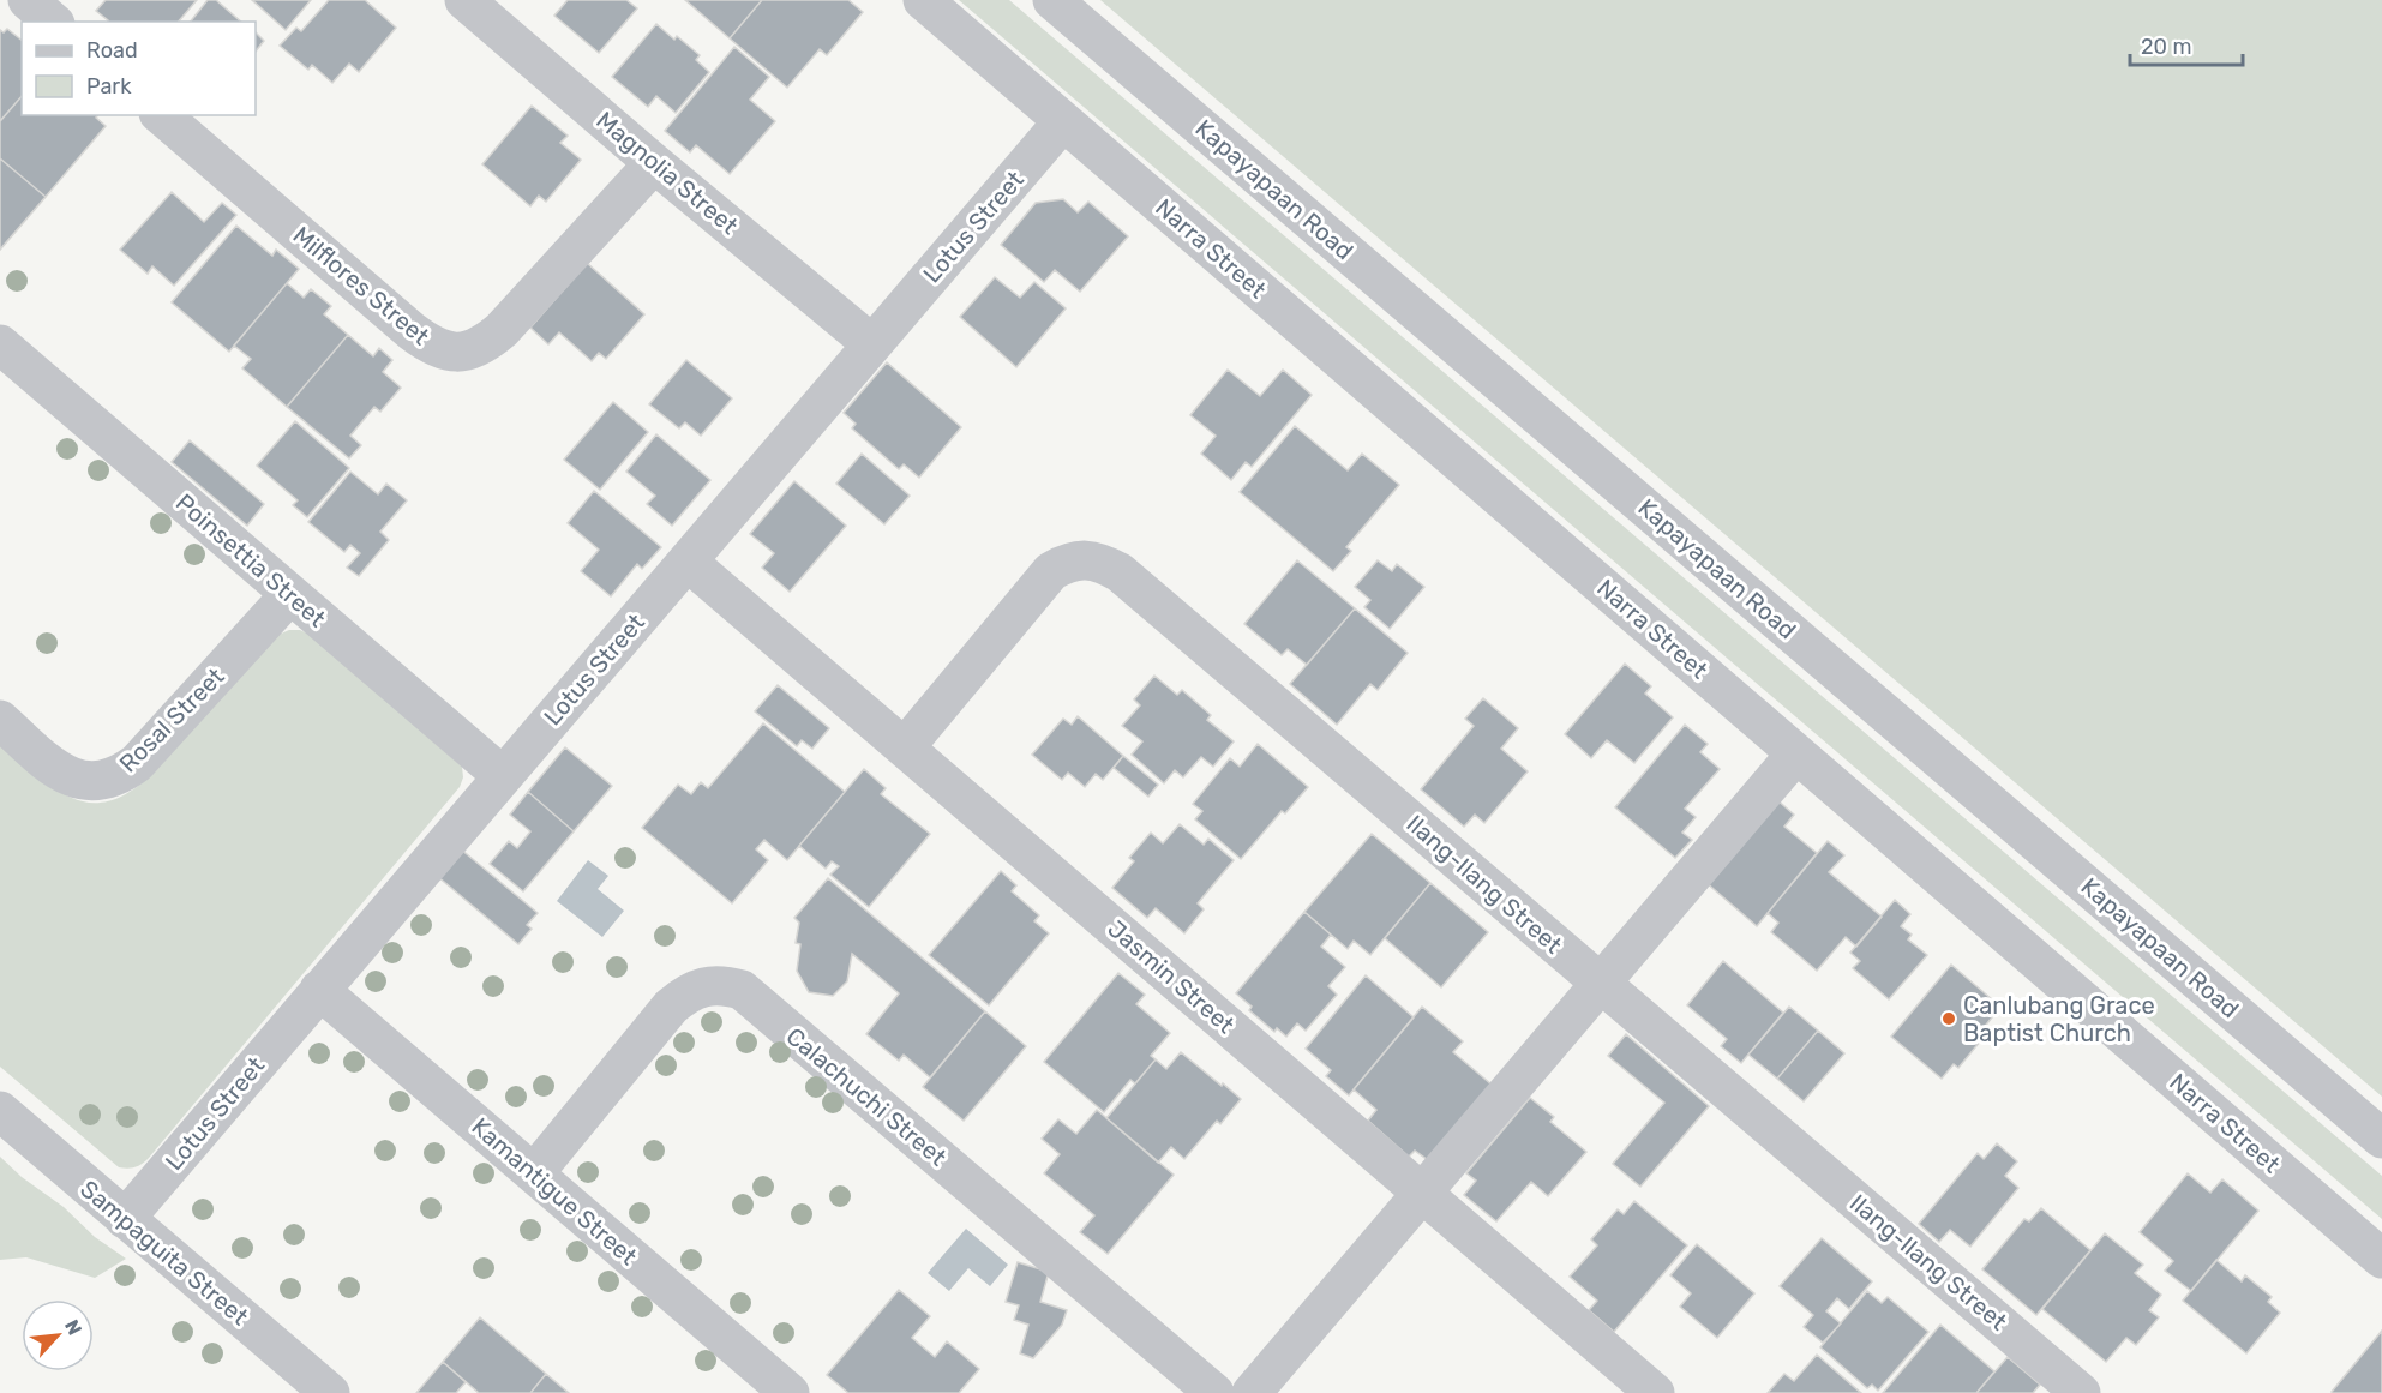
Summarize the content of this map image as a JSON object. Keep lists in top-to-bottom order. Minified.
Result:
{"streets":{"street":["Magnolia Street","Kapayapaan Road","Lotus Street","Narra Street","Milflores Street","Poinsettia Street","Rosal Street","Ilang-Ilang Street","Jasmin Street","Calachuchi Street","Kamantigue Street","Sampaguita Street"]},"crossings":[["Magnolia Street","Lotus Street"],["Magnolia Street","Milflores Street"],["Lotus Street","Narra Street"],["Lotus Street","Poinsettia Street"],["Lotus Street","Jasmin Street"],["Lotus Street","Kamantigue Street"],["Lotus Street","Sampaguita Street"],["Poinsettia Street","Rosal Street"],["Ilang-Ilang Street","Jasmin Street"],["Calachuchi Street","Kamantigue Street"]],"places":["Canlubang Grace Baptist Church"],"legend":["Road","Park"],"scale_bar":"20 m","north":"top right"}
